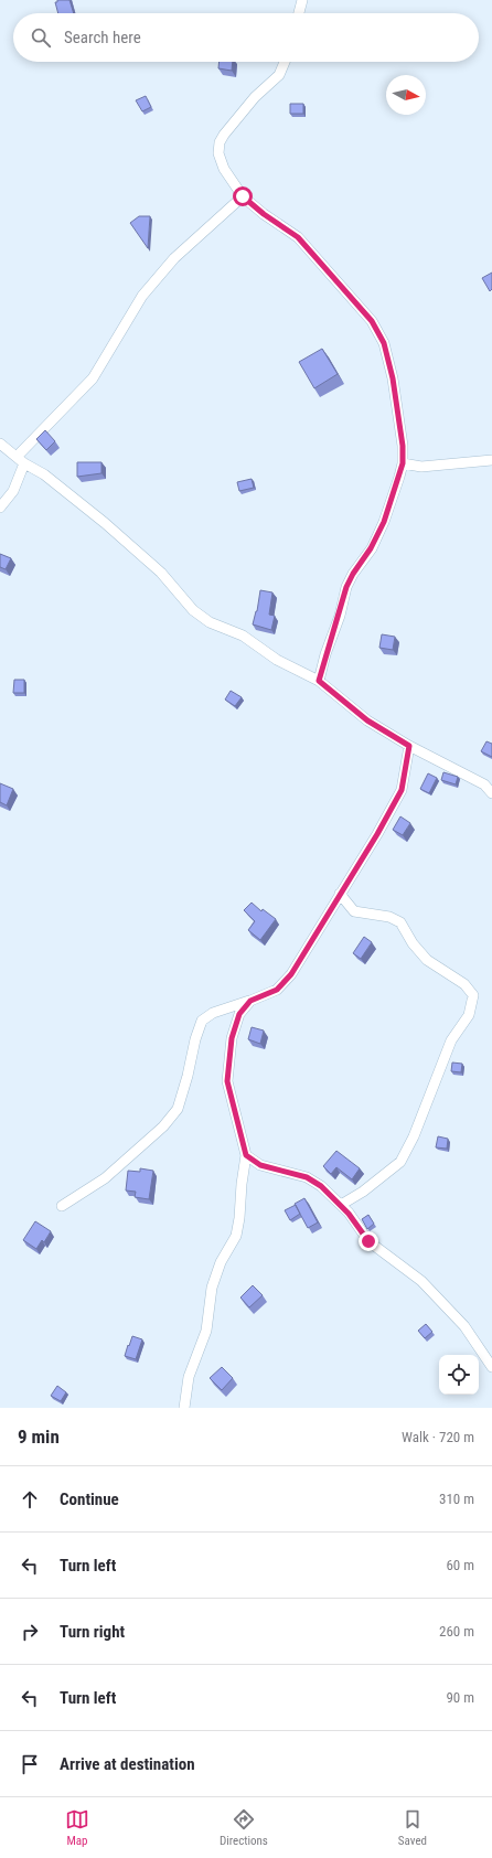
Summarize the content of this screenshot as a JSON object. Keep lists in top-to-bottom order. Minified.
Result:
{"north":"right","page":{"search":"Search here","heading":["9 min","Walk · 720 m"],"list":[["Continue","310 m"],["Turn left","60 m"],["Turn right","260 m"],["Turn left","90 m"],"Arrive at destination"],"nav":["Map","Directions","Saved"]}}
